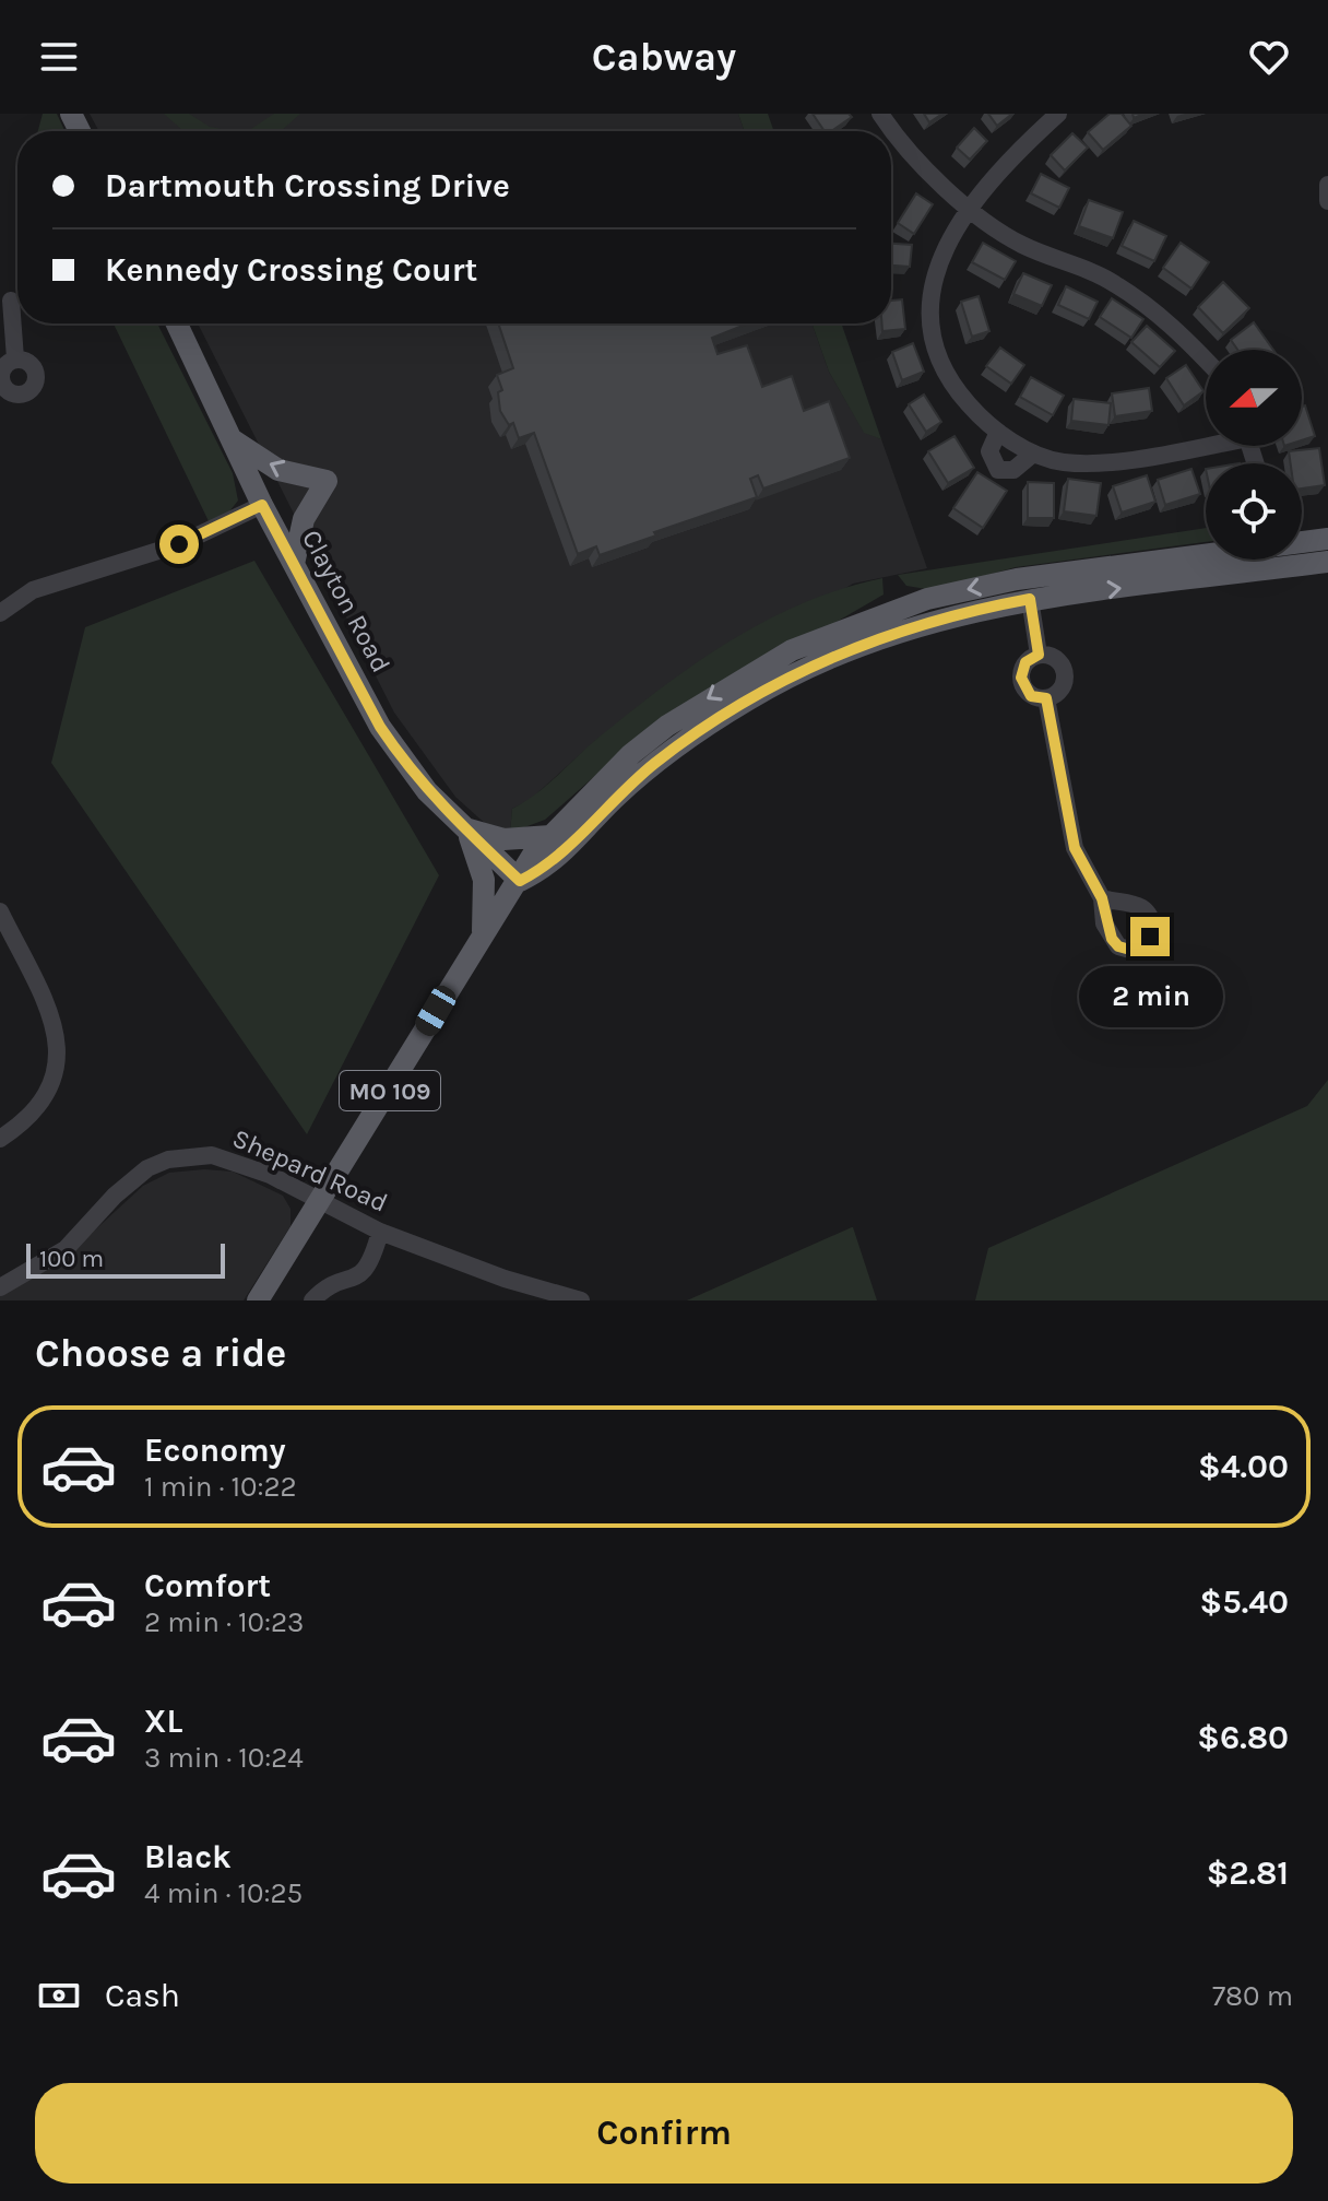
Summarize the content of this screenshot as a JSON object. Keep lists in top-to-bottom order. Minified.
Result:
{"streets":{"main road":["Clayton Road","MO 109"],"street":["Shepard Road"]},"crossings":[["Clayton Road","MO 109"],["MO 109","Shepard Road"]],"scale_bar":"100 m","north":"left","page":{"header":"Cabway","banner":["Dartmouth Crossing Drive","Kennedy Crossing Court"],"bubble":"2 min","scale":"100 m","heading":"Choose a ride","list":[{"name":"Economy","note":"1 min · 10:22","value":"$4.00"},{"name":"Comfort","note":"2 min · 10:23","value":"$5.40"},{"name":"XL","note":"3 min · 10:24","value":"$6.80"},{"name":"Black","note":"4 min · 10:25","value":"$2.81"}],"pay":["Cash","780 m"],"buttons":"Confirm"}}
